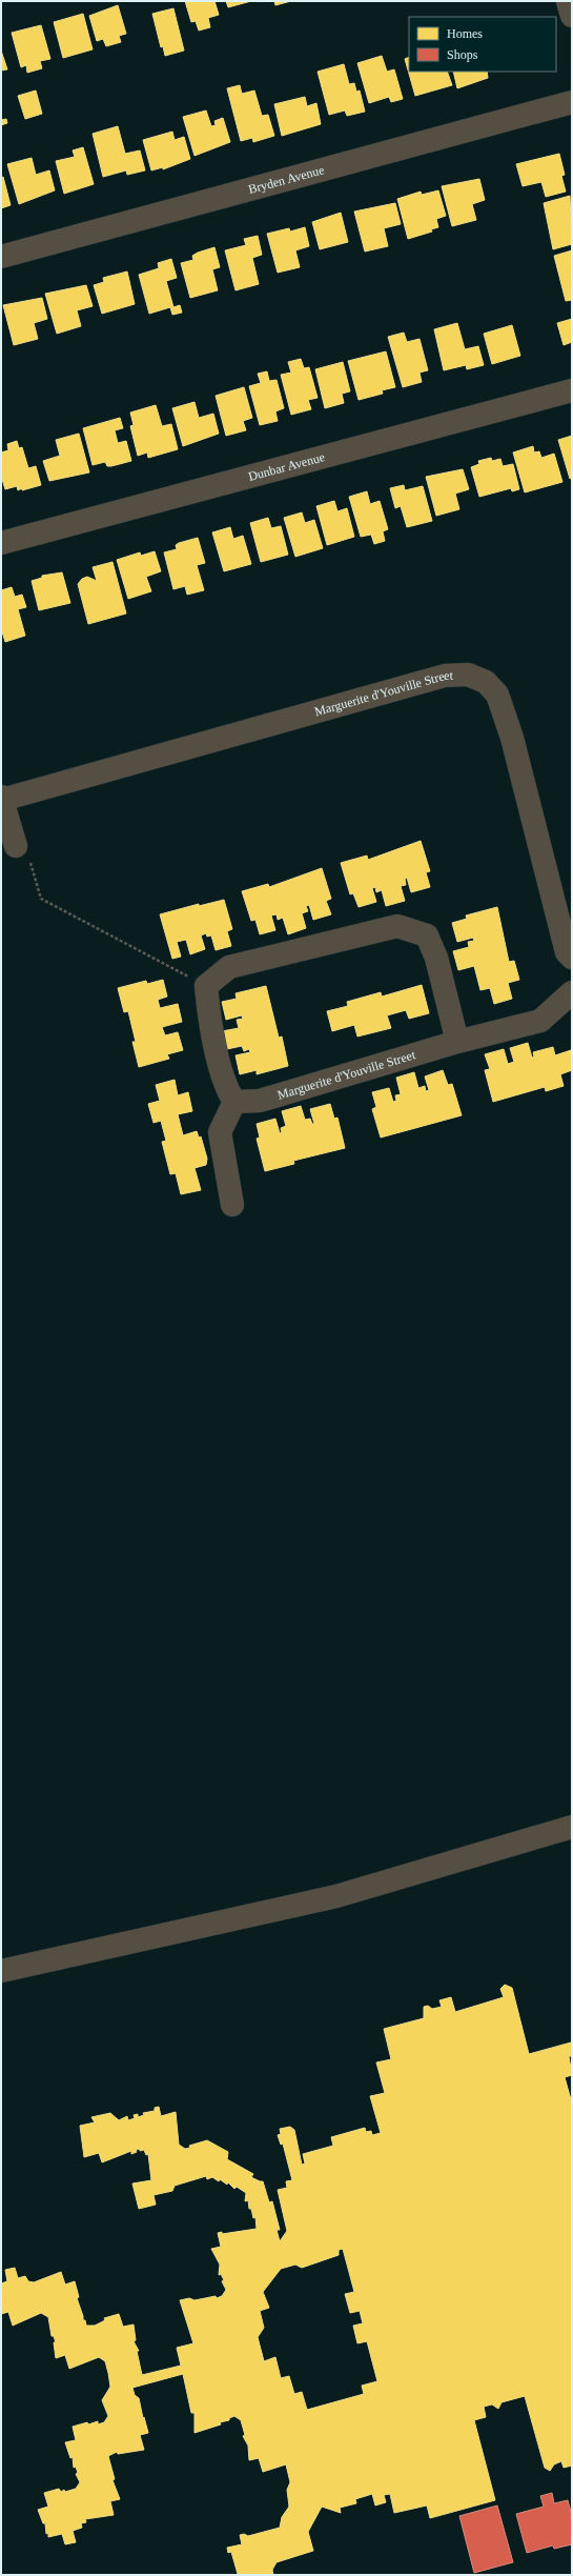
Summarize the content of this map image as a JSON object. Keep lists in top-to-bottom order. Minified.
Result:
{"streets":{"street":["Bryden Avenue","Dunbar Avenue","Marguerite d'Youville Street"]},"legend":["Homes","Shops"]}
